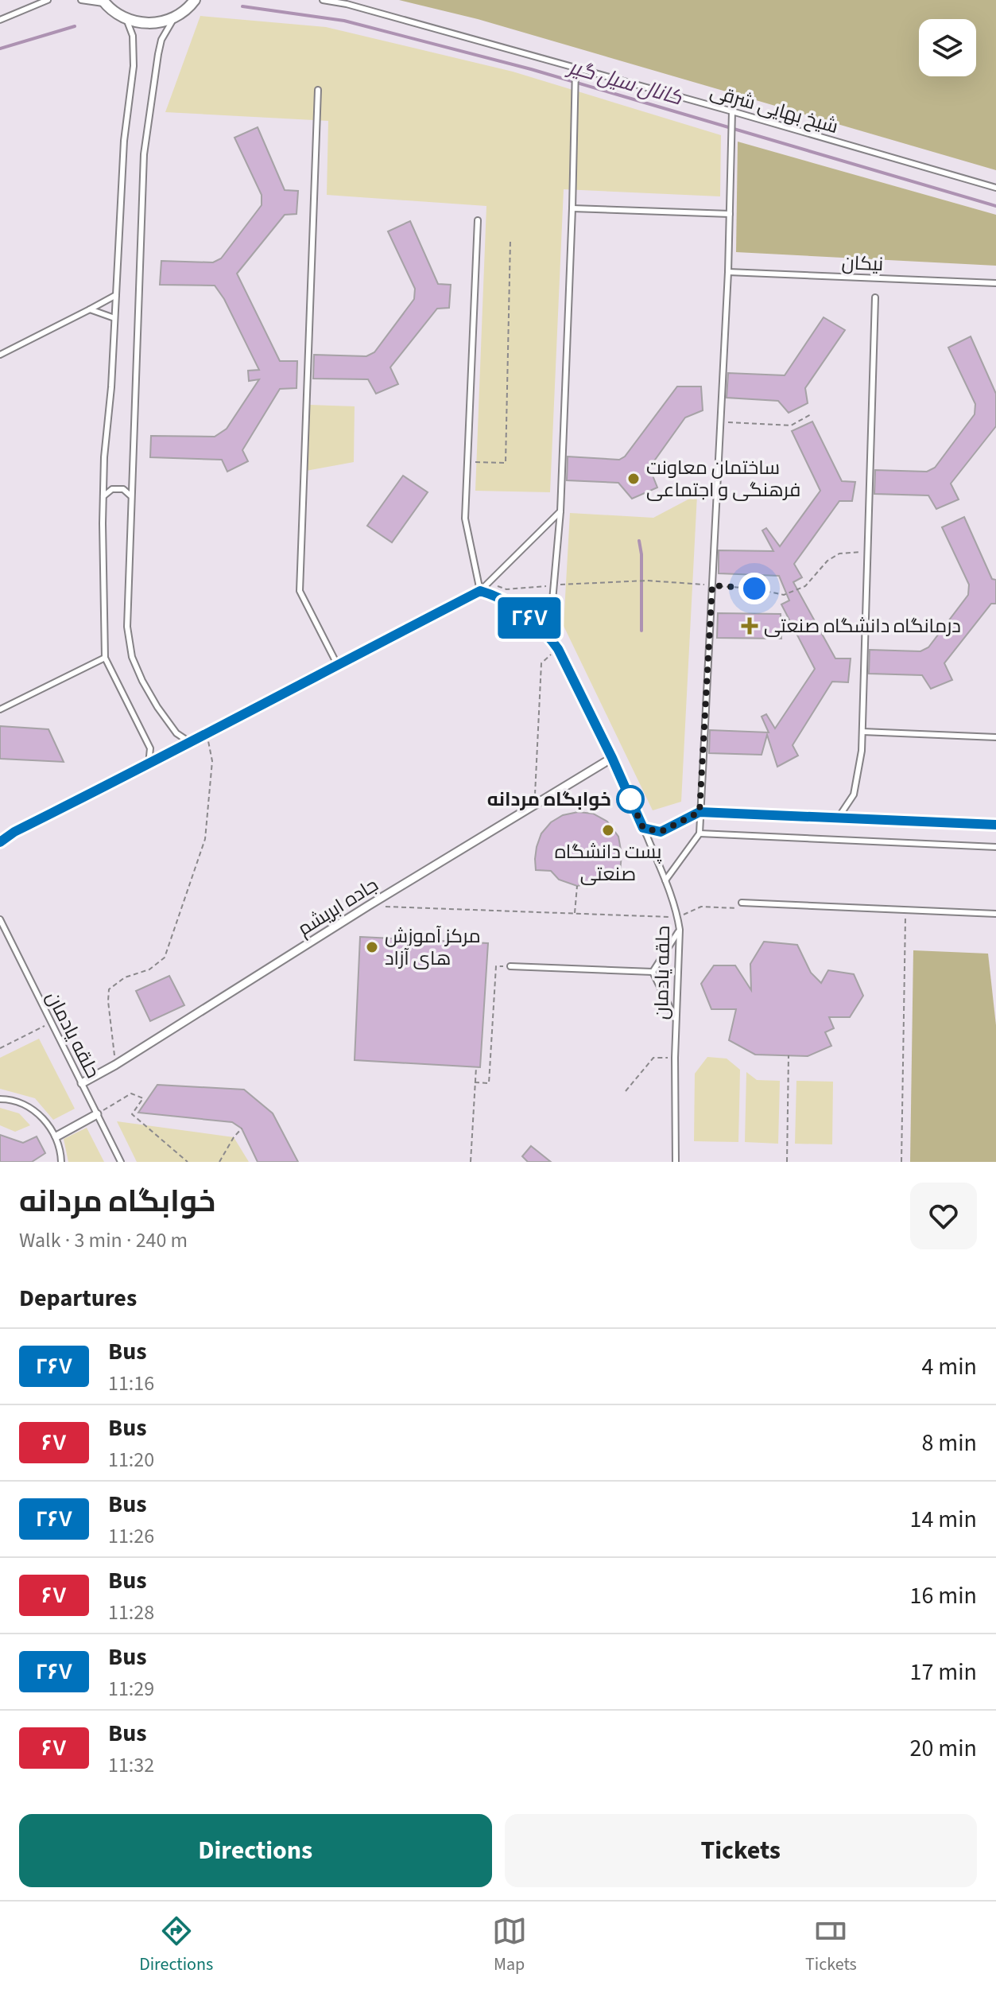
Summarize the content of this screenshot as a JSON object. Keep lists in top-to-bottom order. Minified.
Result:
{"streets":{"street":["جاده ابریشم"],"lane":["شیخ بهایی شرقی","نیکان","حلقه یادمان"]},"crossings":[["جاده ابریشم","حلقه یادمان"]],"water":["کانال سیل گیر"],"places":{"other":["ساختمان معاونت فرهنگی و اجتماعی","خوابگاه مردانه","پست دانشگاه صنعتی","مرکز آموزش های آزاد"],"health":["درمانگاه دانشگاه صنعتی"]},"lines":["bus line ۲۶۷"],"page":{"on_map":"۲۶۷","heading":[["خوابگاه مردانه","Walk · 3 min · 240 m"],"Departures"],"list":[{"mark":"۲۶۷","name":"Bus","note":"11:16","value":"4 min"},{"mark":"۶۷","name":"Bus","note":"11:20","value":"8 min"},{"mark":"۲۶۷","name":"Bus","note":"11:26","value":"14 min"},{"mark":"۶۷","name":"Bus","note":"11:28","value":"16 min"},{"mark":"۲۶۷","name":"Bus","note":"11:29","value":"17 min"},{"mark":"۶۷","name":"Bus","note":"11:32","value":"20 min"}],"buttons":["Directions","Tickets"],"tabs":["Directions","Map","Tickets"]}}
